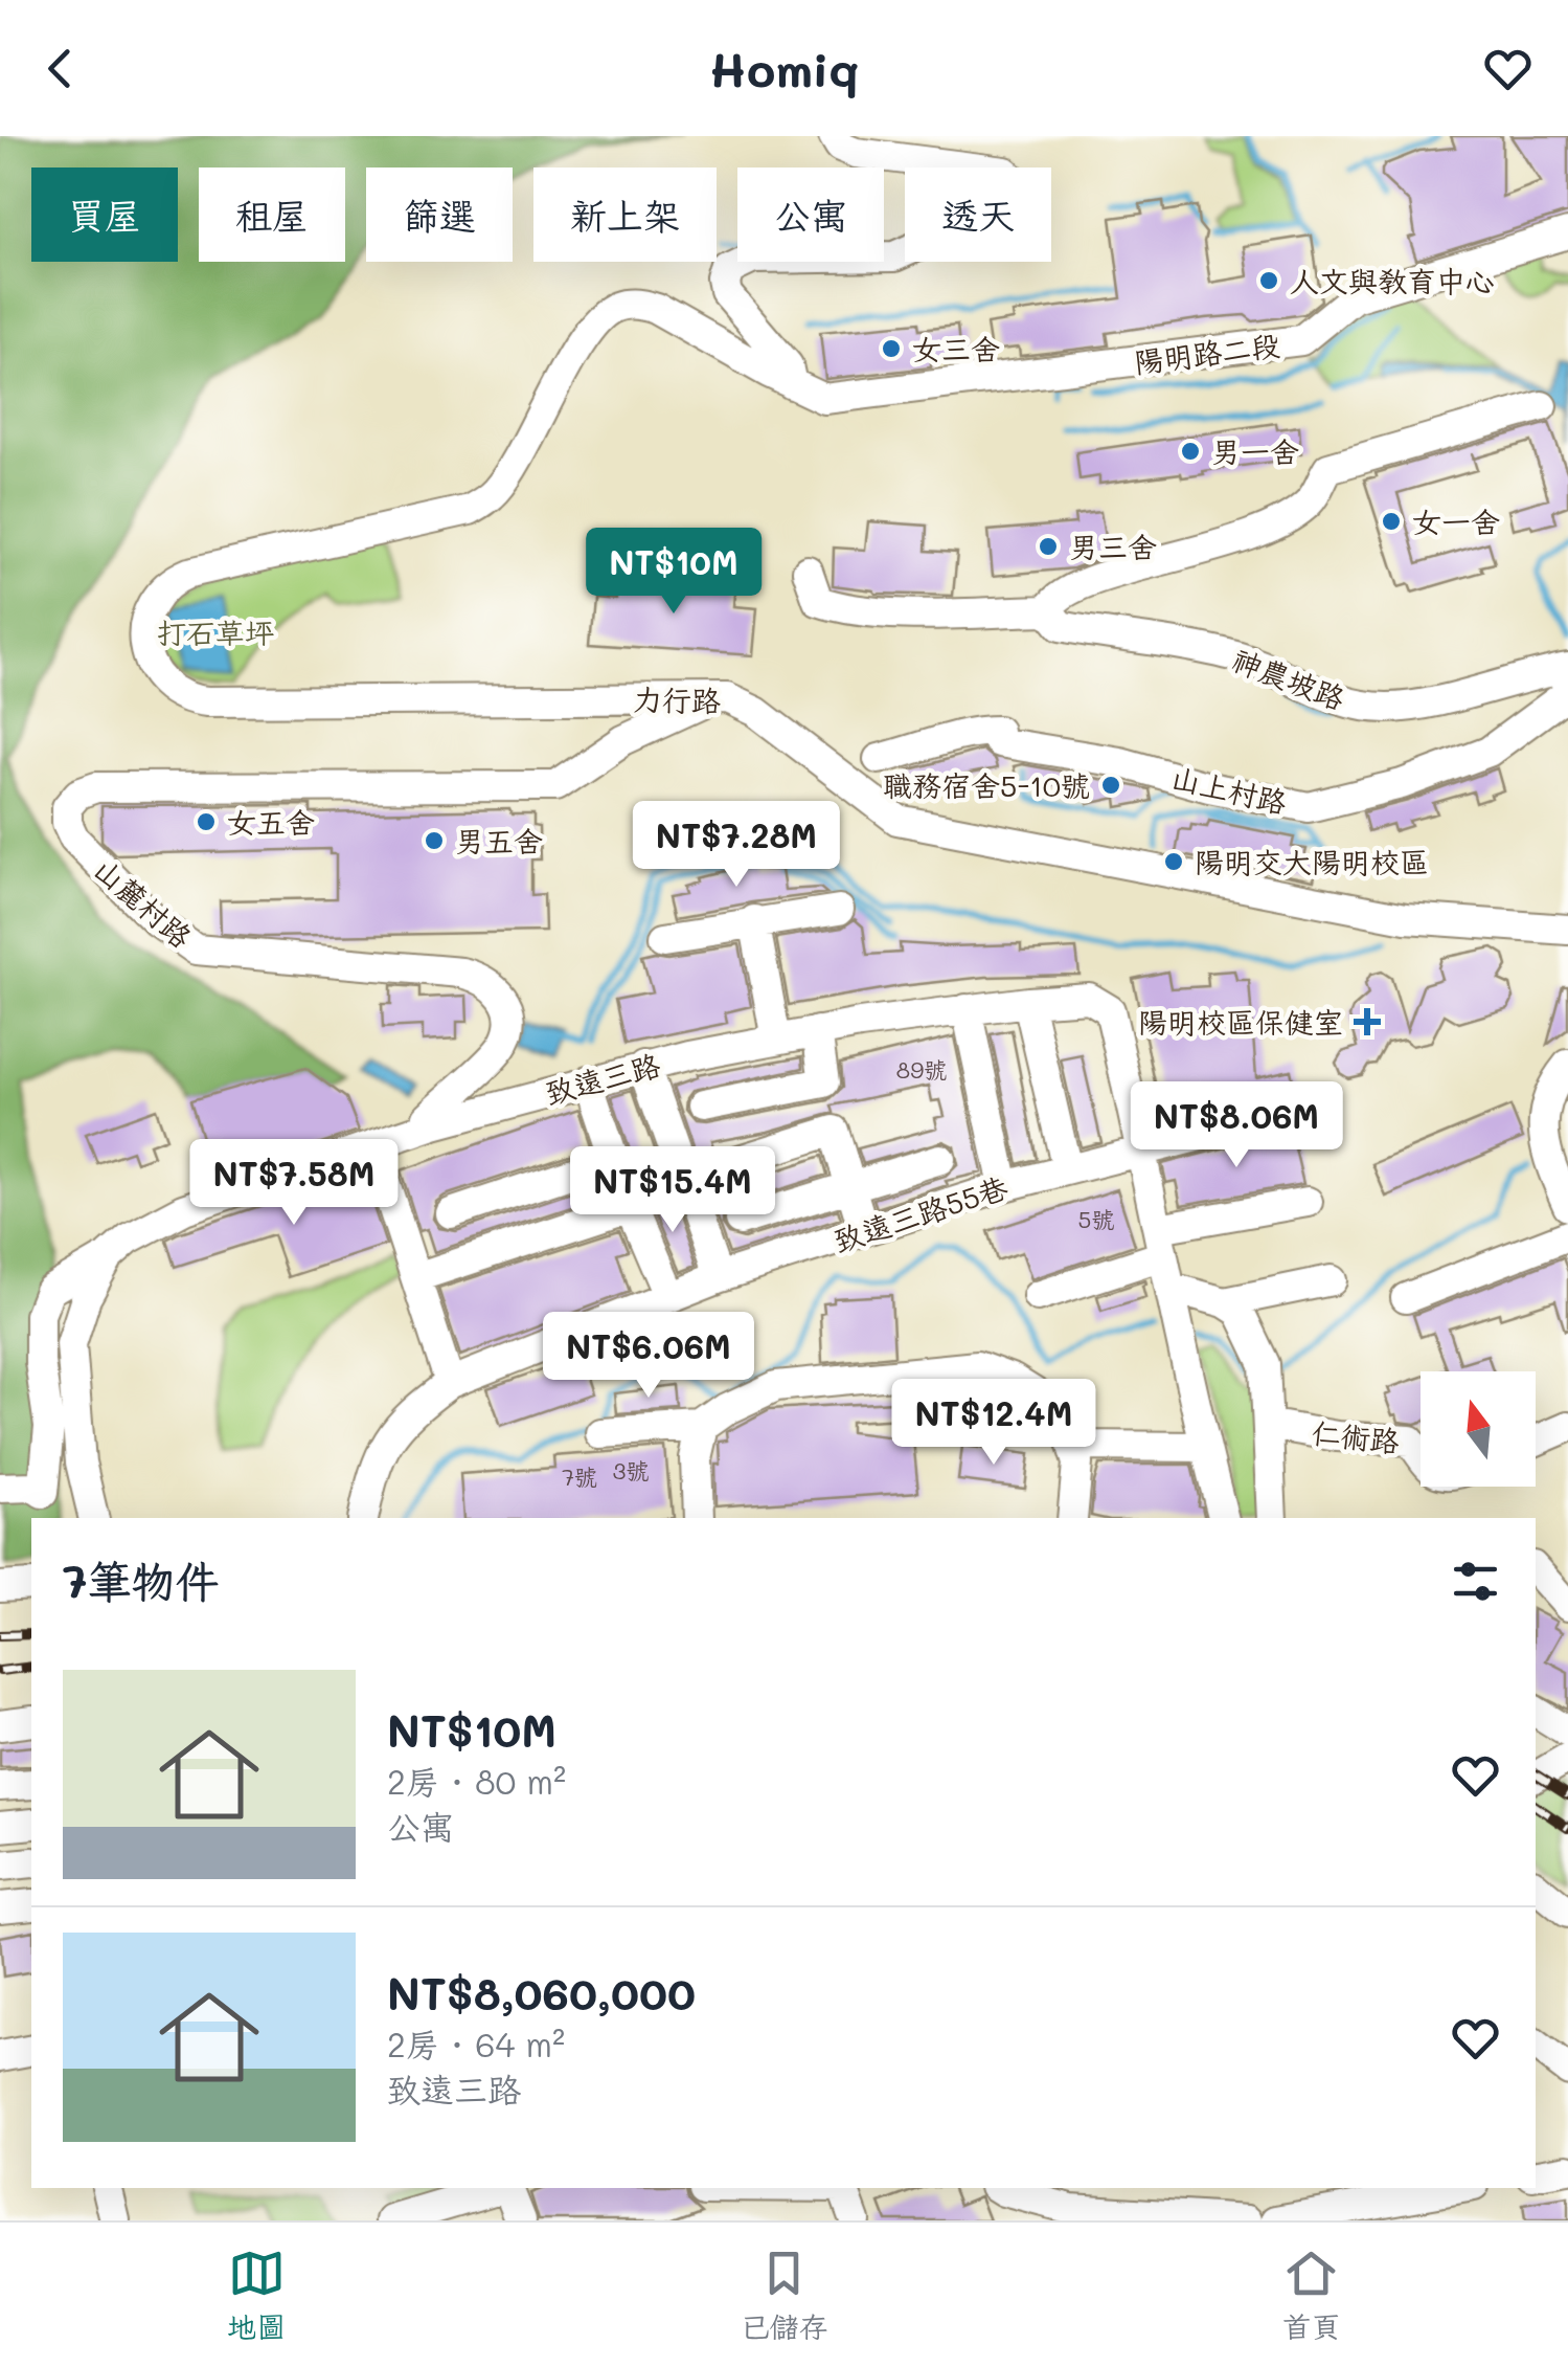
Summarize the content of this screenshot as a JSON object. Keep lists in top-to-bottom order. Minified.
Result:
{"streets":{"street":["陽明路二段","神農坡路","力行路","山上村路","山麓村路","致遠三路","致遠三路55巷","仁術路"]},"crossings":[["陽明路二段","力行路"],["力行路","山麓村路"],["山麓村路","致遠三路"],["致遠三路","致遠三路55巷"]],"parks":["打石草坪"],"places":{"other":["人文與教育中心","女三舍","男一舍","女一舍","男三舍","職務宿舍5-10號","女五舍","男五舍","陽明交大陽明校區"],"health":["陽明校區保健室"]},"house_numbers":["89號","5號","3號","7號"],"north":"top","page":{"header":"Homiq","chip":["買屋","租屋","篩選","新上架","公寓","透天"],"price":["NT$10M","NT$7.28M","NT$8.06M","NT$7.58M","NT$15.4M","NT$6.06M","NT$12.4M"],"heading":"7筆物件","list":[{"name":"NT$10M","note":"2房 · 80 m² · 公寓"},{"name":"NT$8,060,000","note":"2房 · 64 m² · 致遠三路"}],"tabs":["地圖","已儲存","首頁"]}}
